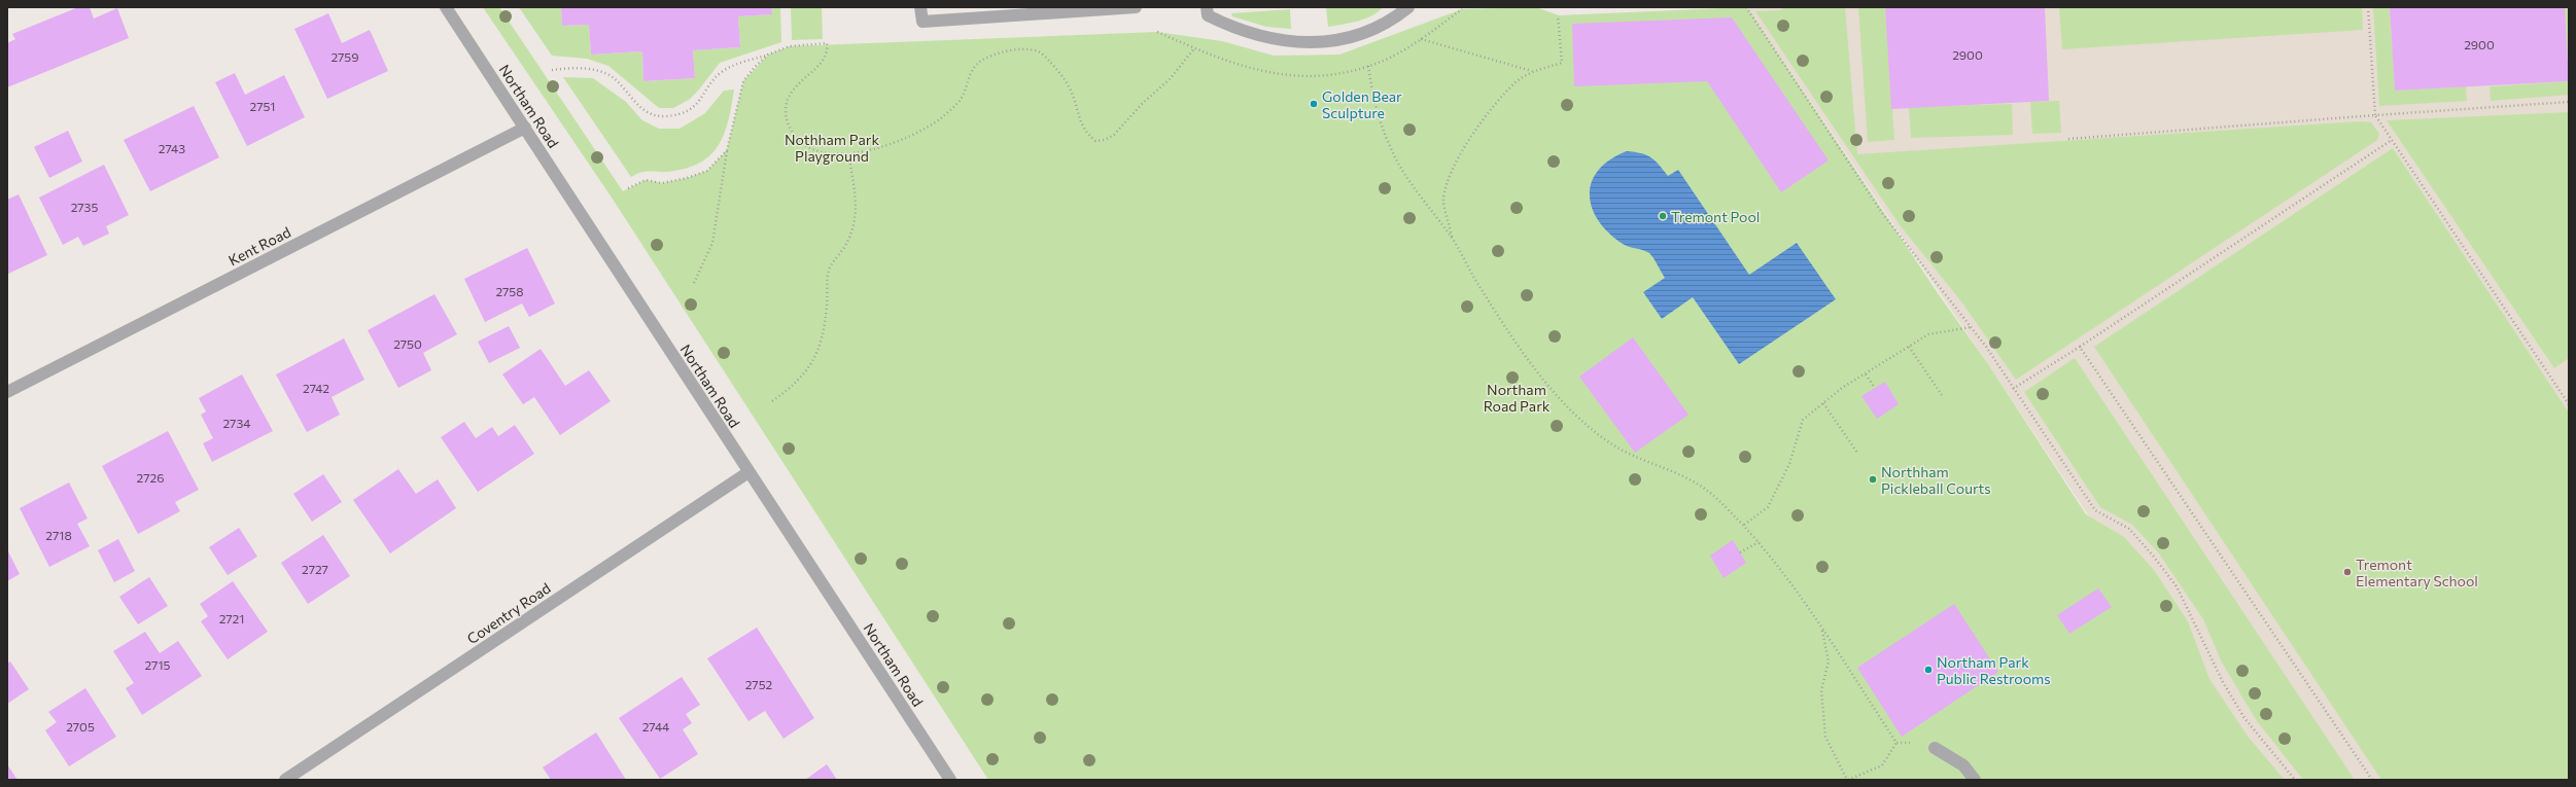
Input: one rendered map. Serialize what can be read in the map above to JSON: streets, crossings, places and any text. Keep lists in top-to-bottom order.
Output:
{
  "streets": {
    "street": ["Northam Road", "Kent Road", "Coventry Road"]
  },
  "crossings": [
    ["Northam Road", "Kent Road"],
    ["Northam Road", "Coventry Road"]
  ],
  "parks": ["Nothham Park Playground", "Northam Road Park"],
  "places": [
    "Golden Bear Sculpture",
    "Tremont Pool",
    "Northham Pickleball Courts",
    "Tremont Elementary School",
    "Northam Park Public Restrooms"
  ],
  "house_numbers": [
    "2900",
    "2900",
    "2759",
    "2751",
    "2743",
    "2735",
    "2758",
    "2750",
    "2742",
    "2734",
    "2726",
    "2718",
    "2727",
    "2721",
    "2715",
    "2752",
    "2705",
    "2744"
  ]
}
